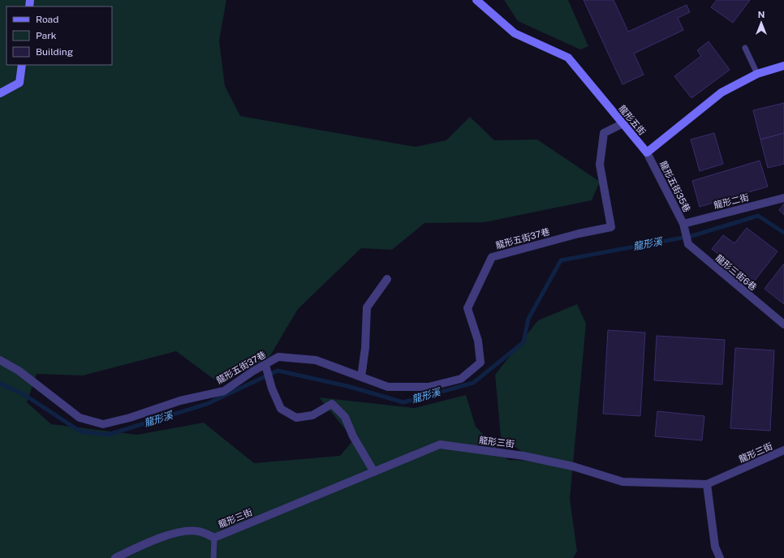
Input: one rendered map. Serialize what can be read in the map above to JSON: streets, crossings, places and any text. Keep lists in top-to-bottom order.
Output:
{
  "streets": {
    "street": [
      "龍形五街",
      "龍形五街35巷",
      "龍形二街",
      "龍形五街37巷",
      "龍形三街6巷",
      "龍形三街"
    ]
  },
  "crossings": [
    ["龍形五街", "龍形五街35巷"],
    ["龍形五街", "龍形五街37巷"],
    ["龍形五街35巷", "龍形二街"],
    ["龍形五街35巷", "龍形三街6巷"],
    ["龍形二街", "龍形三街6巷"]
  ],
  "water": ["龍形溪"],
  "legend": ["Road", "Park", "Building"],
  "north": "top"
}
